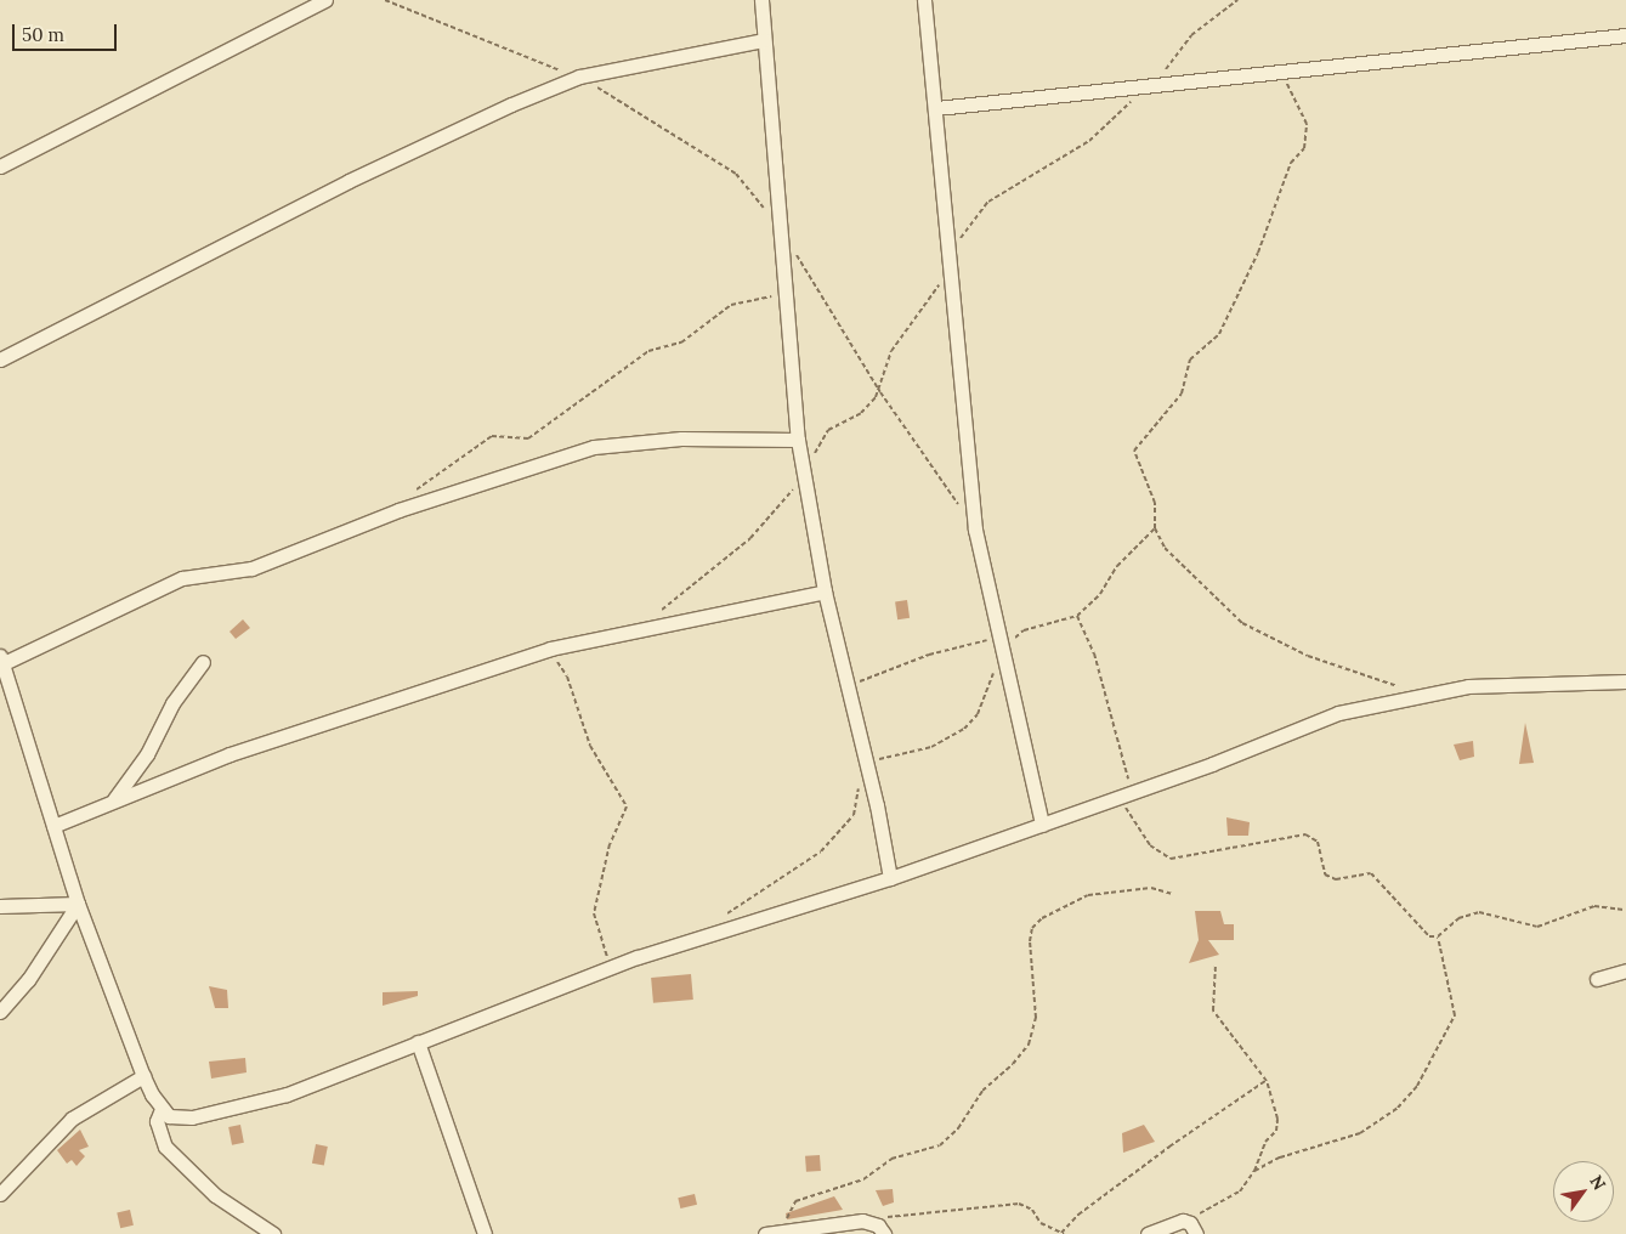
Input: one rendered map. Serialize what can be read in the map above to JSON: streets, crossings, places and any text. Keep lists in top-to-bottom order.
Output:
{
  "scale_bar": "50 m",
  "north": "top right"
}
